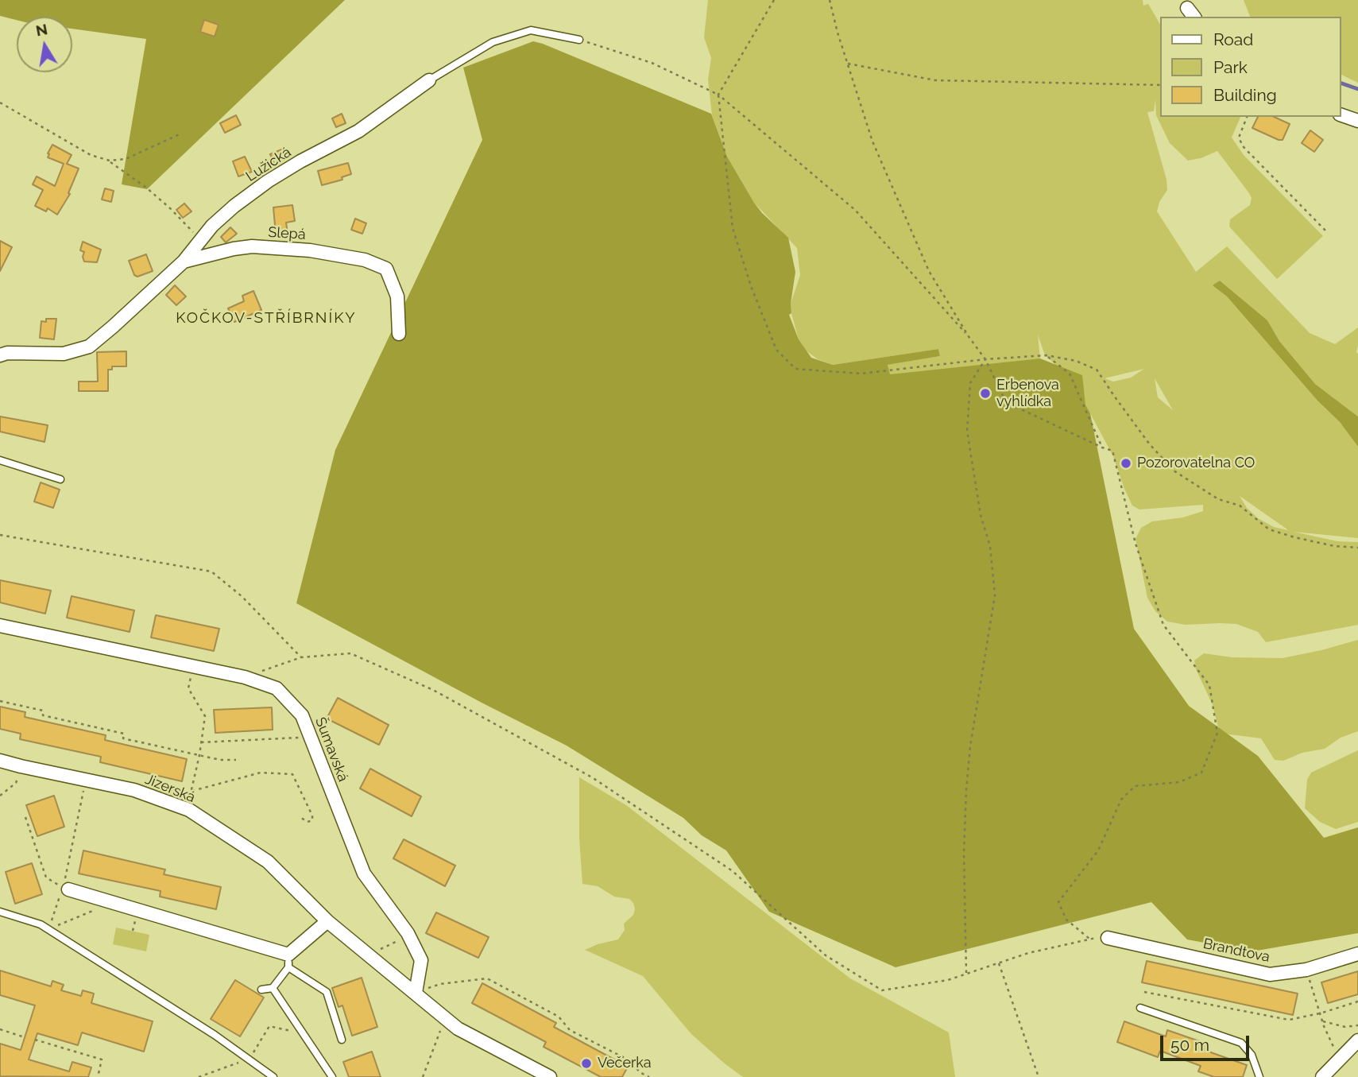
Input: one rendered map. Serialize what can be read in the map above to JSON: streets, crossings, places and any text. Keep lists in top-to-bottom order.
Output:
{
  "streets": {
    "street": [
      "Lužická",
      "Slepá",
      "Šumavská",
      "Jizerská",
      "Brandtova"
    ]
  },
  "crossings": [
    ["Lužická", "Slepá"],
    ["Šumavská", "Jizerská"]
  ],
  "districts": ["KOČKOV-STŘÍBRNÍKY"],
  "places": ["Erbenova vyhlídka", "Pozorovatelna CO", "Večerka"],
  "legend": ["Road", "Park", "Building"],
  "scale_bar": "50 m",
  "north": "top"
}
